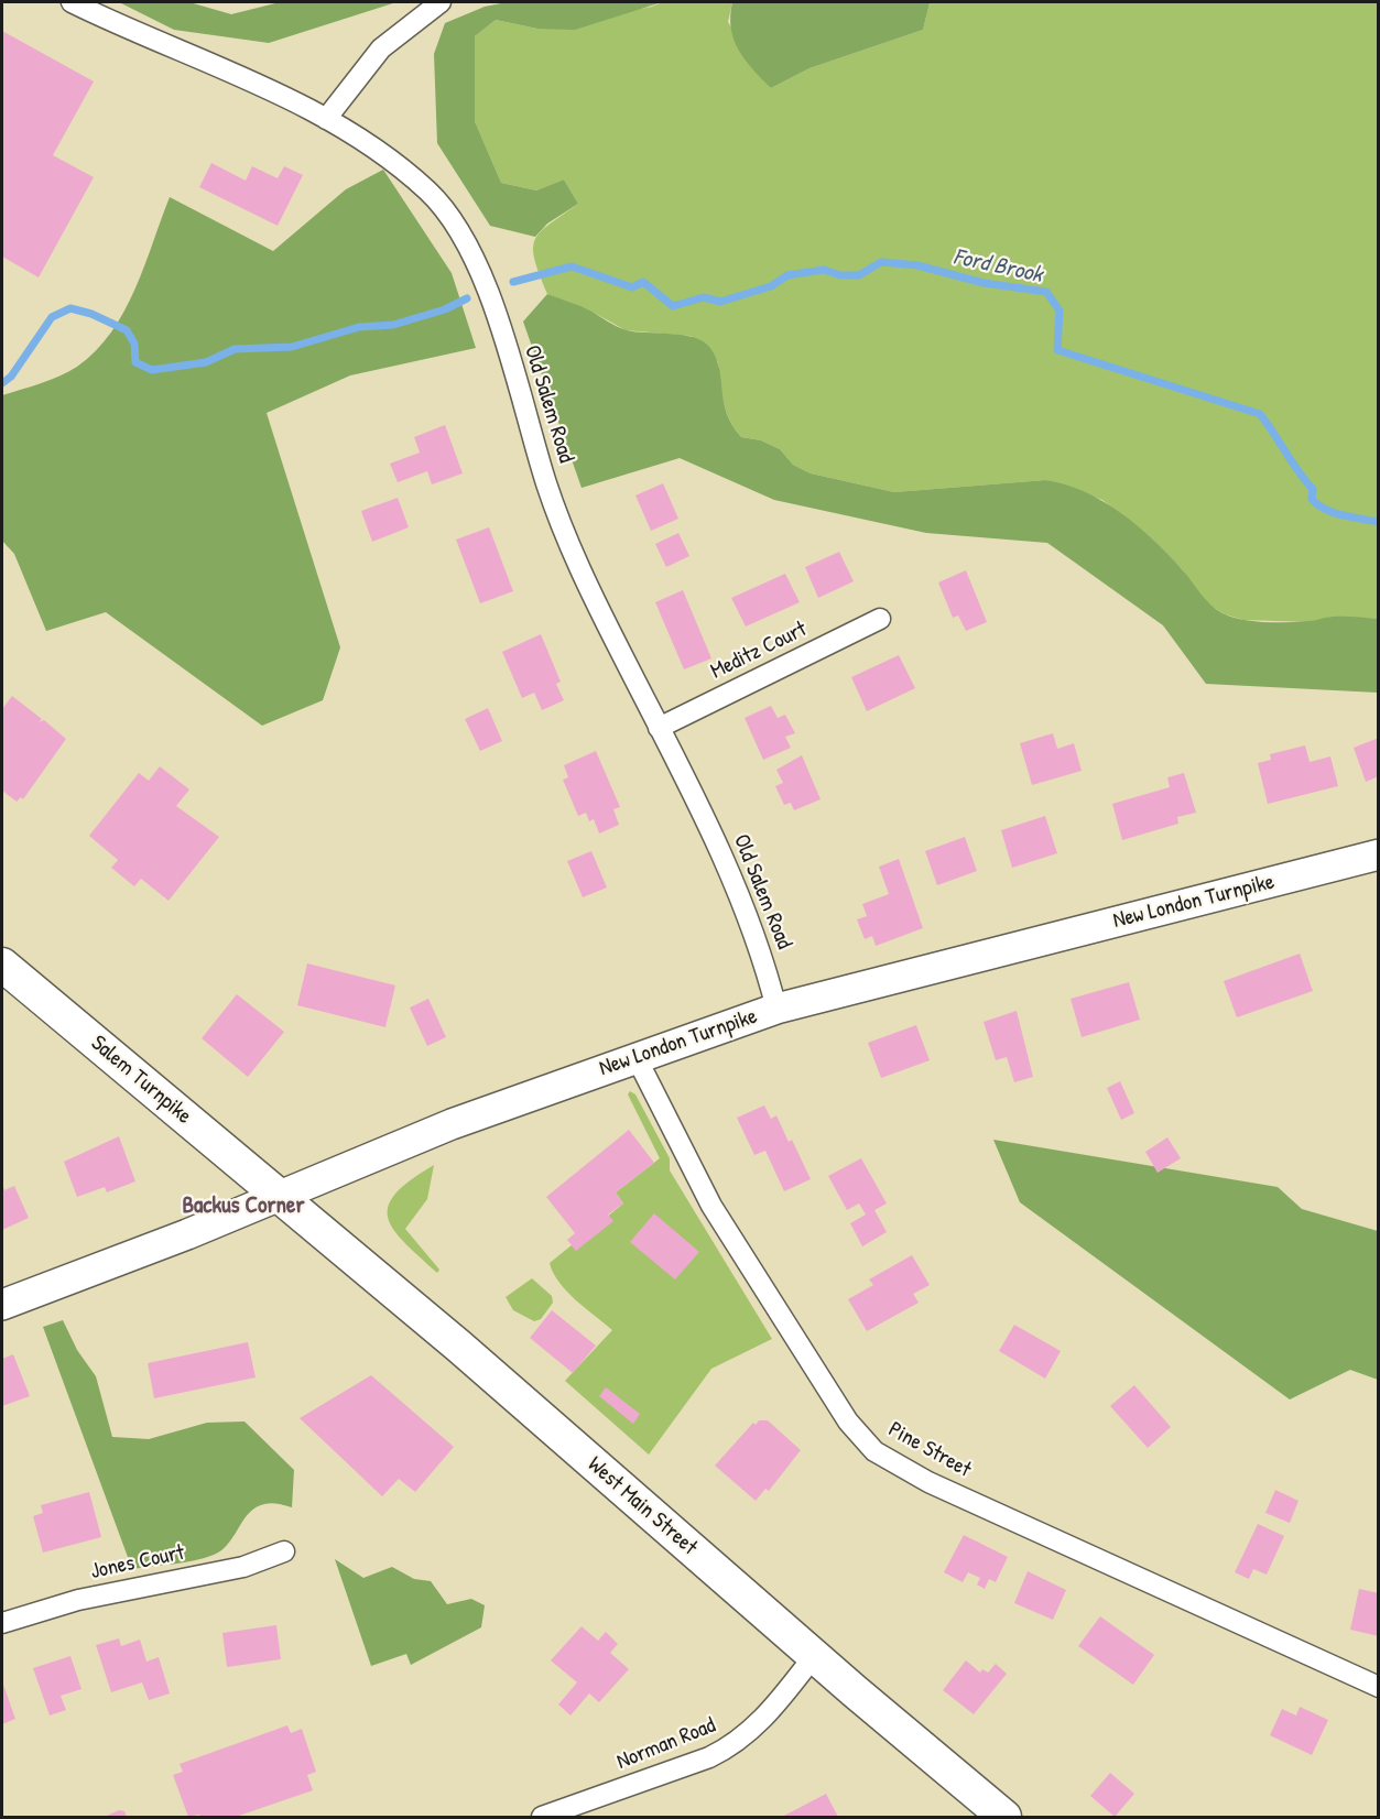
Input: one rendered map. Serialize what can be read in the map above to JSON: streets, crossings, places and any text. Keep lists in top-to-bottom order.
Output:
{
  "streets": {
    "main road": ["New London Turnpike", "Salem Turnpike", "West Main Street"],
    "street": [
      "Old Salem Road",
      "Meditz Court",
      "Pine Street",
      "Jones Court",
      "Norman Road"
    ]
  },
  "crossings": [
    ["Old Salem Road", "Meditz Court"],
    ["Old Salem Road", "New London Turnpike"],
    ["New London Turnpike", "Salem Turnpike"],
    ["New London Turnpike", "Pine Street"],
    ["New London Turnpike", "West Main Street"],
    ["Salem Turnpike", "West Main Street"],
    ["West Main Street", "Norman Road"]
  ],
  "districts": ["Backus Corner"],
  "water": ["Ford Brook"]
}
